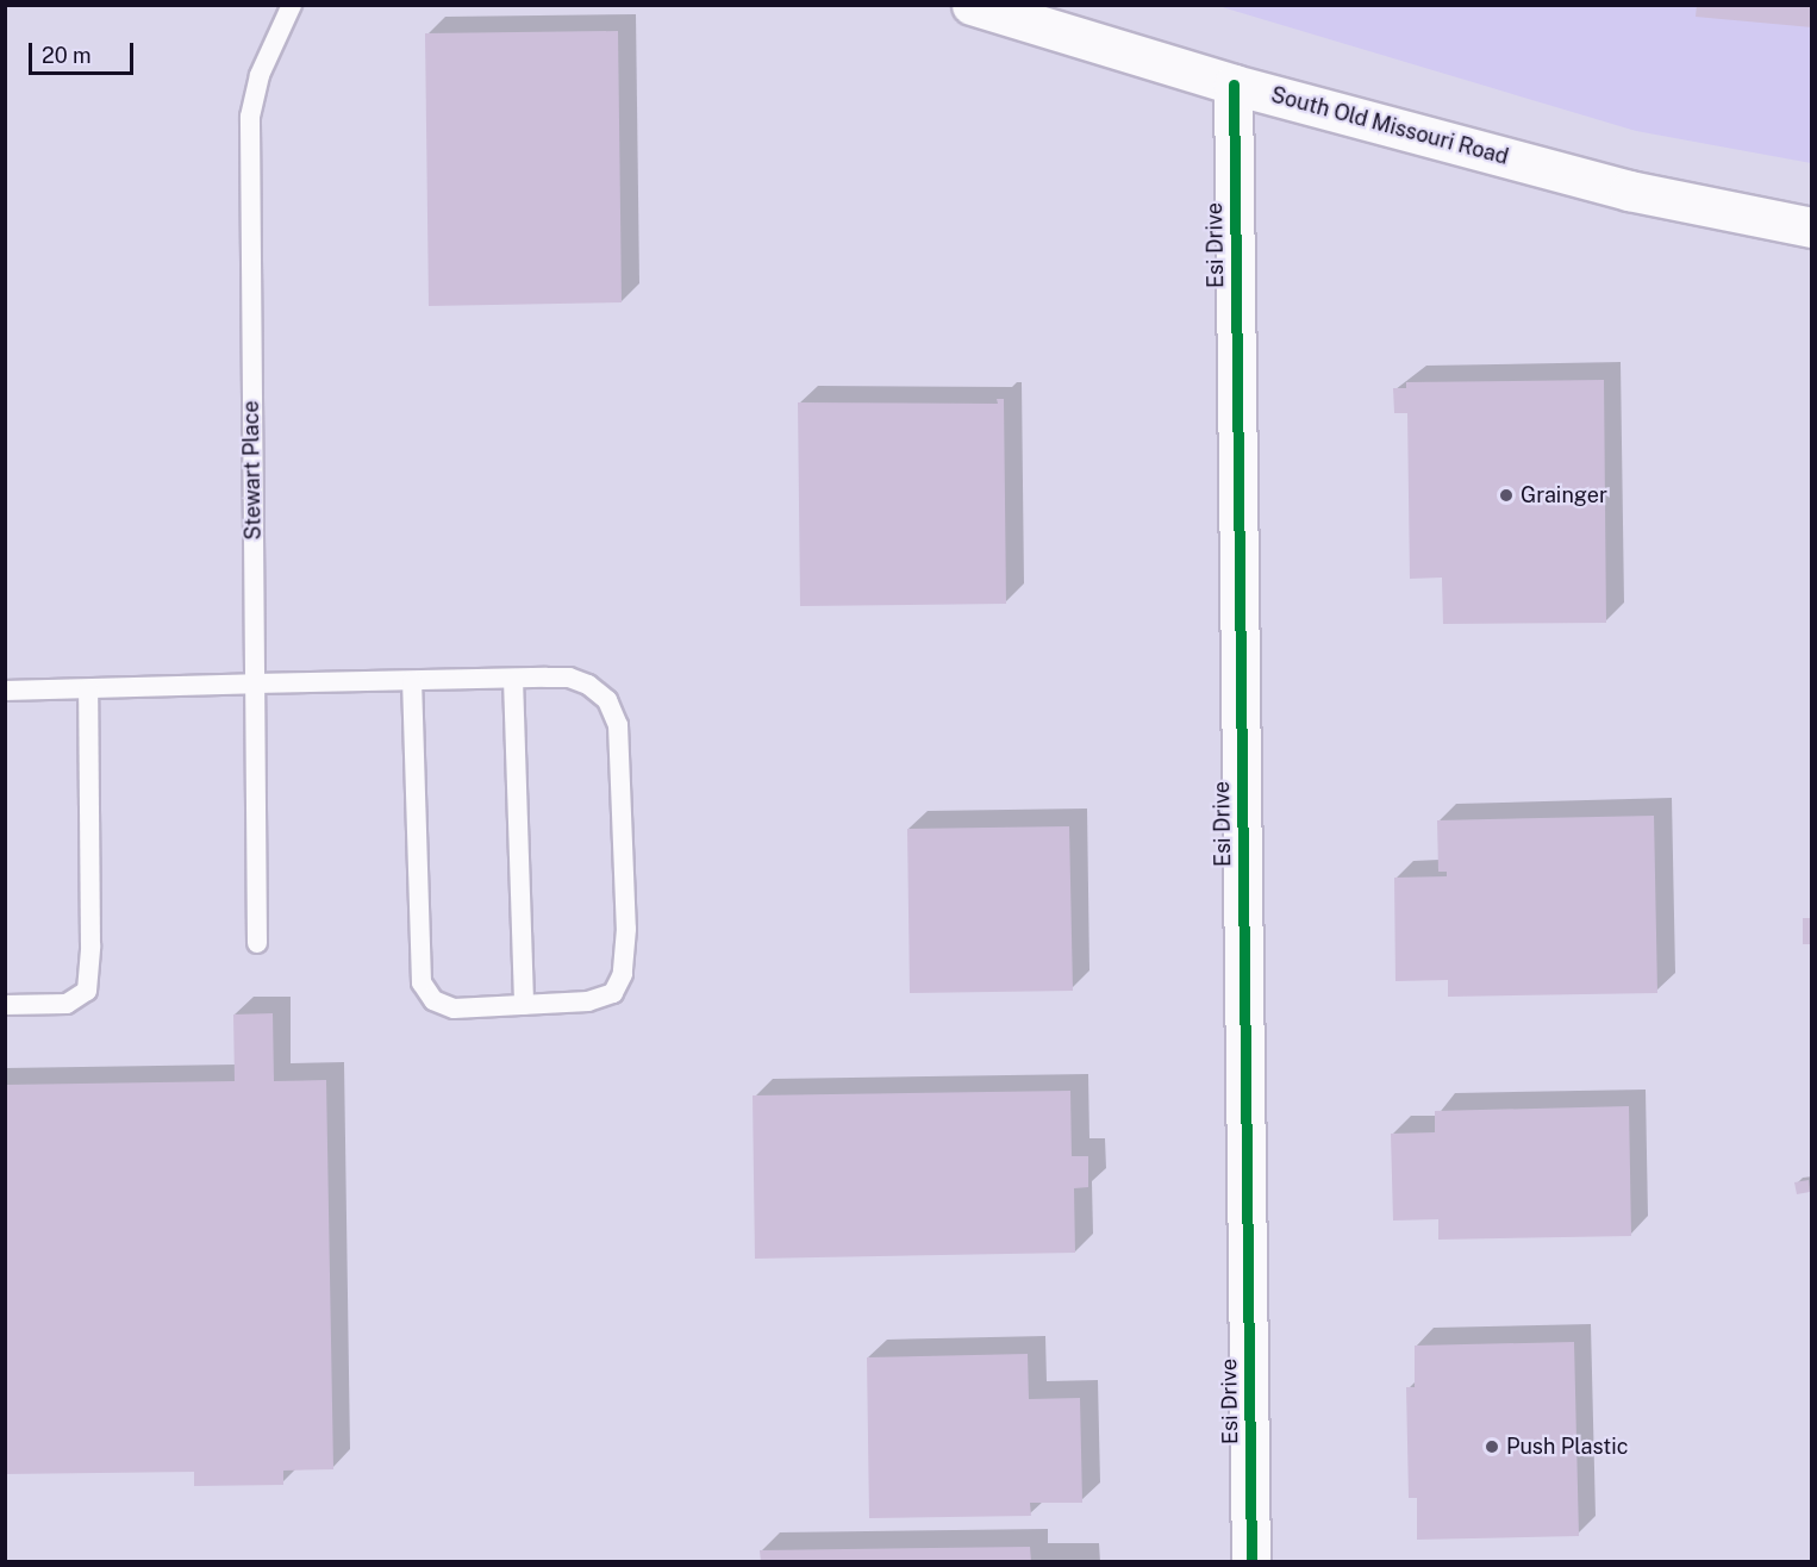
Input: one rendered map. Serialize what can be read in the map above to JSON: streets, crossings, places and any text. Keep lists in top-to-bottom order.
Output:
{
  "streets": {
    "main road": ["South Old Missouri Road"],
    "street": ["Esi Drive"],
    "lane": ["Stewart Place"]
  },
  "crossings": [
    ["South Old Missouri Road", "Esi Drive"]
  ],
  "places": ["Grainger", "Push Plastic"],
  "scale_bar": "20 m"
}
